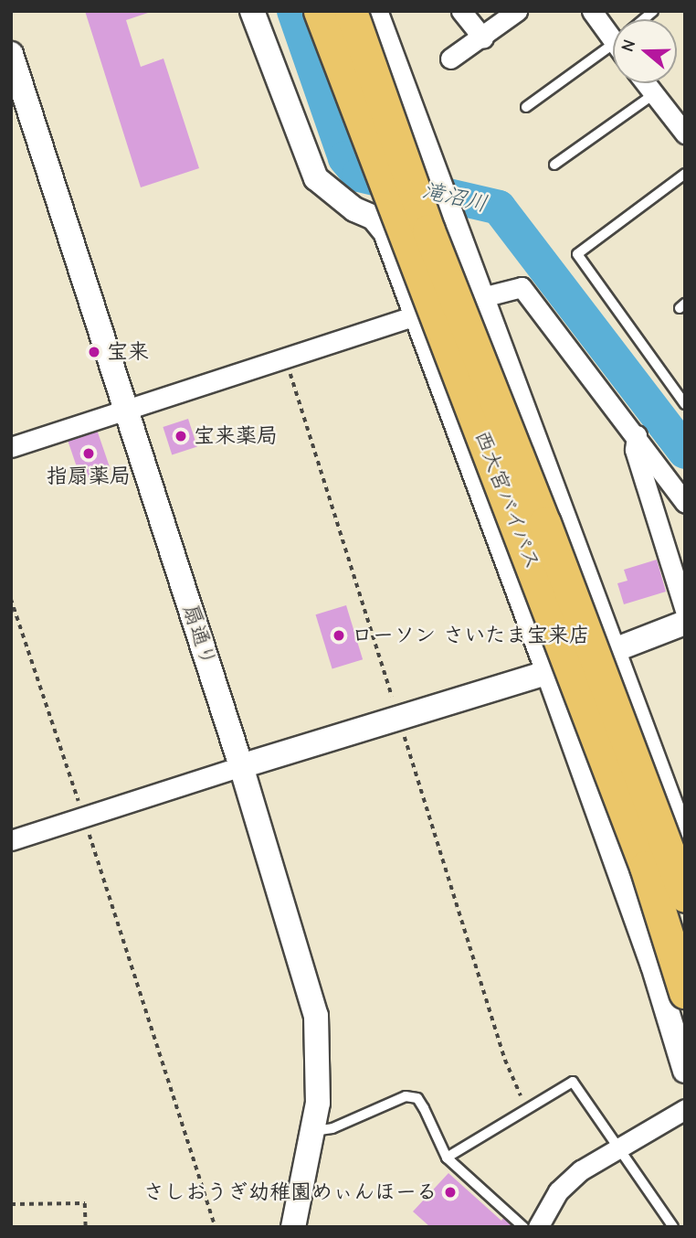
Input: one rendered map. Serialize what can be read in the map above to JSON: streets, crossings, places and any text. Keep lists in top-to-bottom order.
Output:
{
  "streets": {
    "highway": ["西大宮バイパス"],
    "street": ["扇通り"]
  },
  "water": ["滝沼川"],
  "places": [
    "宝来",
    "宝来薬局",
    "指扇薬局",
    "ローソン さいたま宝来店",
    "さしおうぎ幼稚園めぃんほーる"
  ],
  "north": "left"
}
